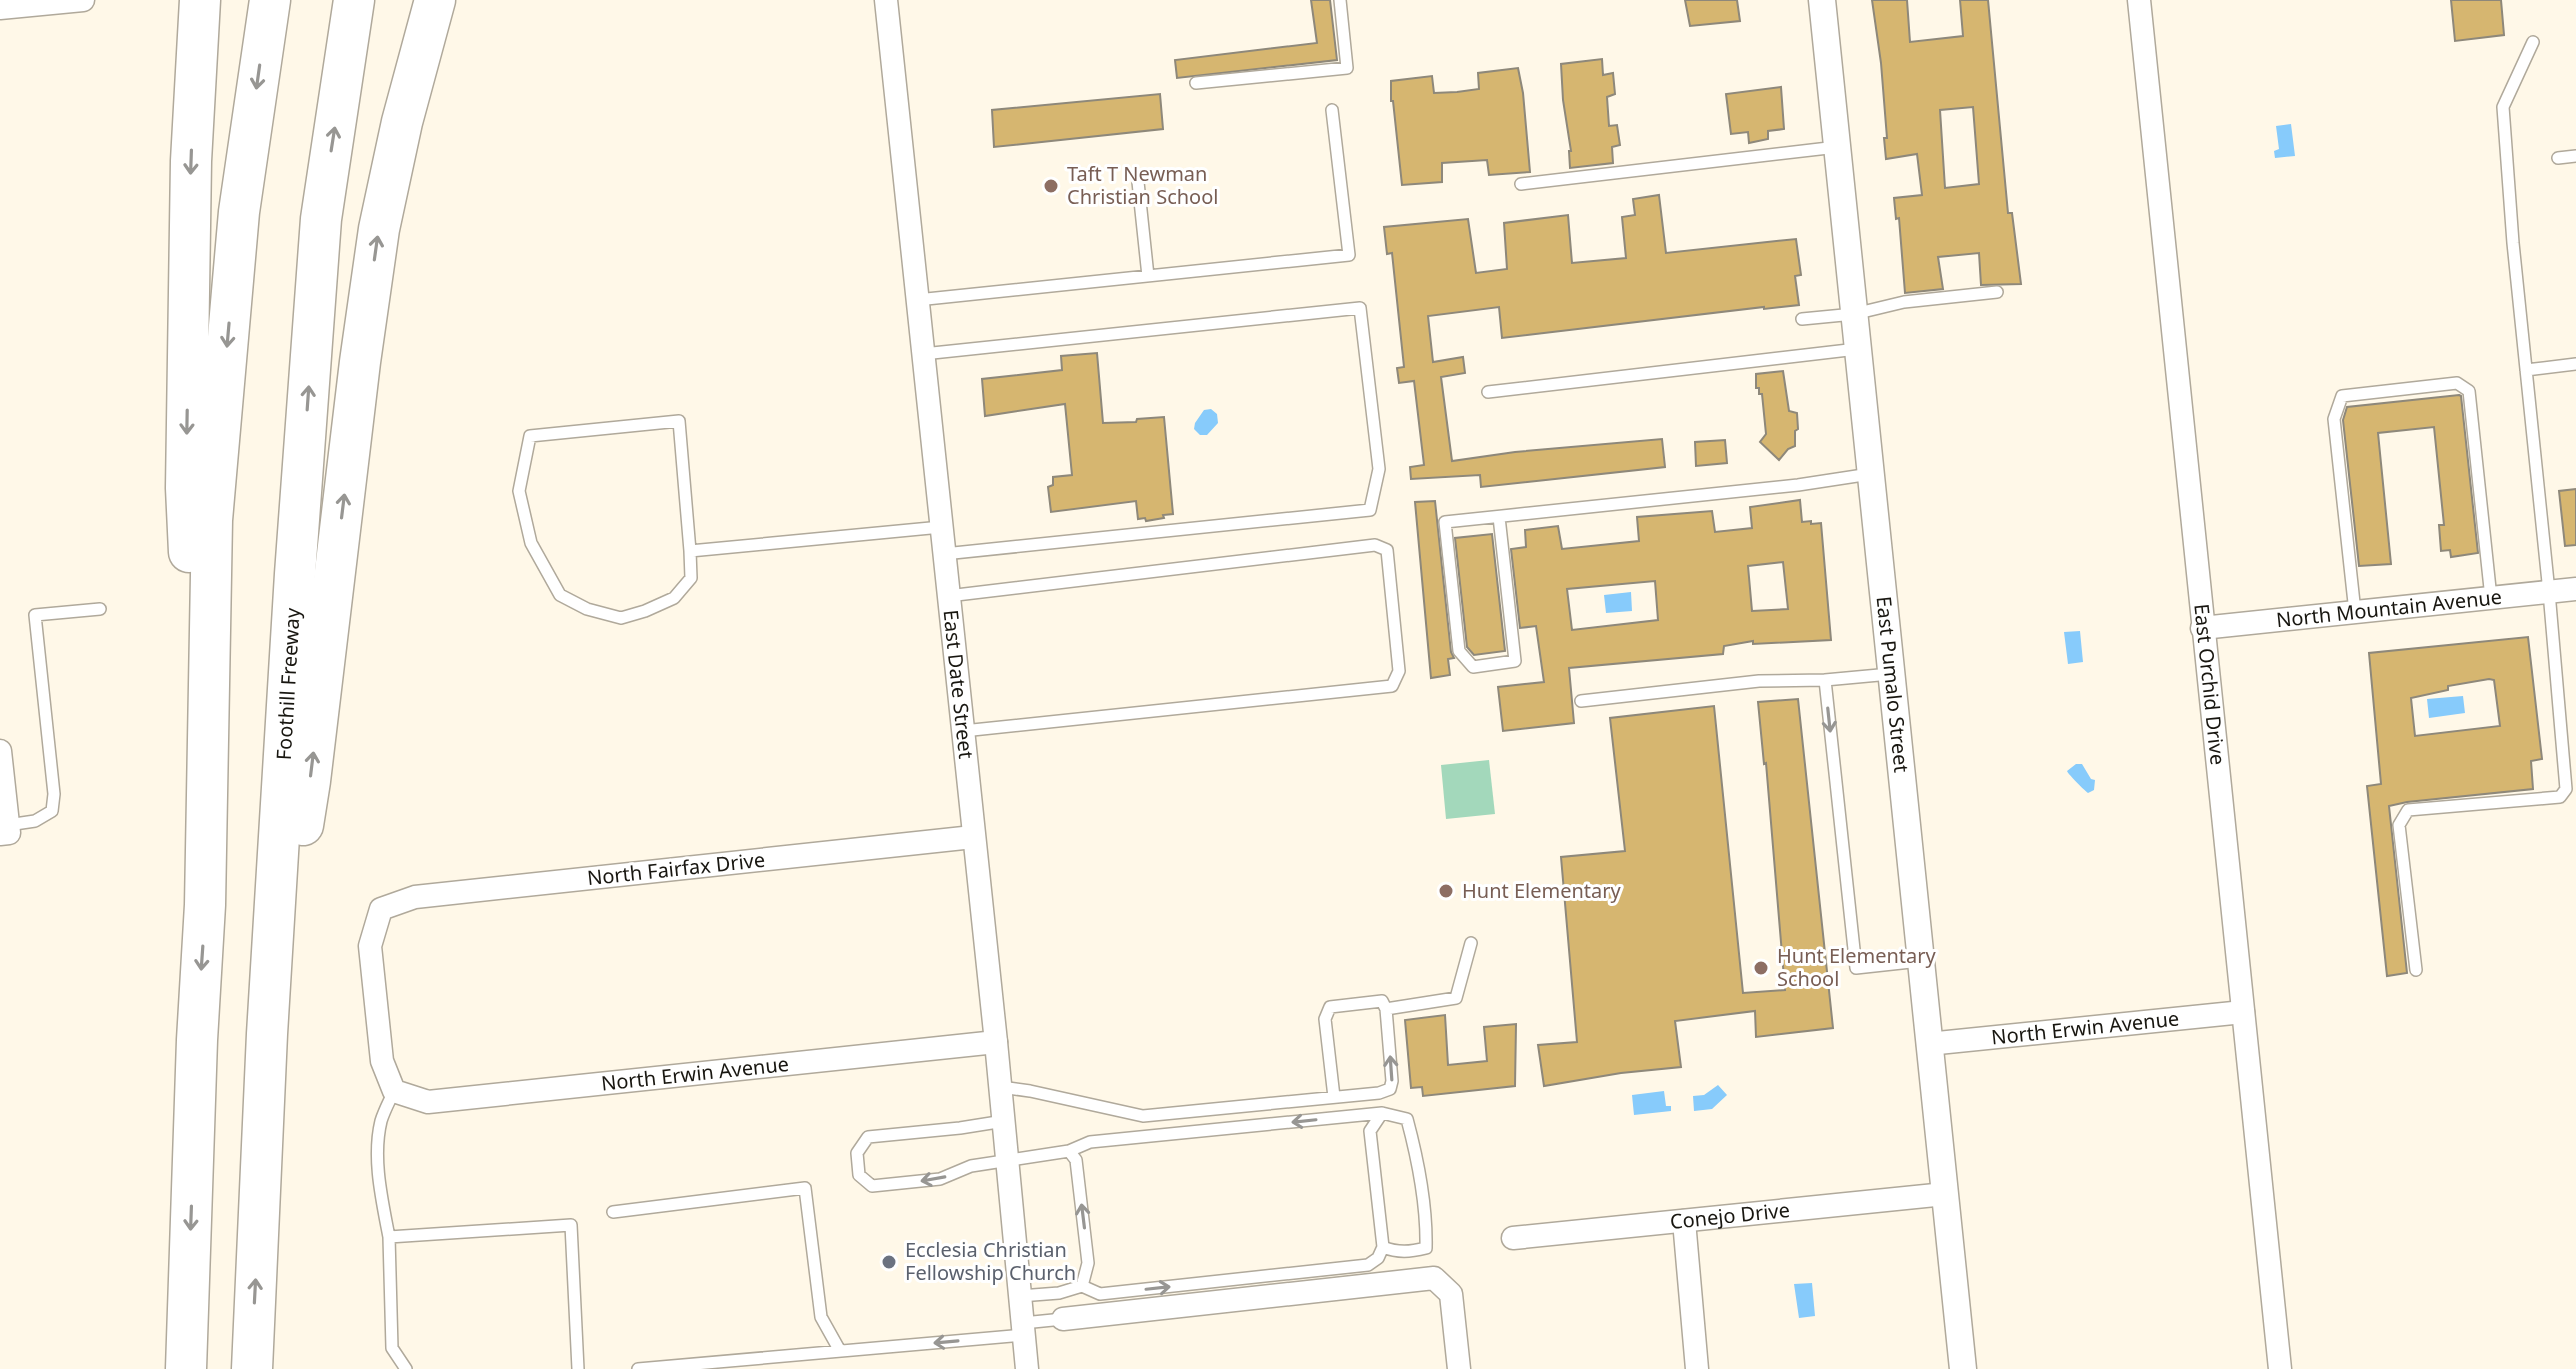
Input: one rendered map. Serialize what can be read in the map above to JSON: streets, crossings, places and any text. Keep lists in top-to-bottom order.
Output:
{
  "streets": {
    "highway": ["Foothill Freeway"],
    "street": [
      "North Mountain Avenue",
      "East Date Street",
      "East Pumalo Street",
      "East Orchid Drive",
      "North Fairfax Drive",
      "North Erwin Avenue",
      "Conejo Drive"
    ]
  },
  "crossings": [
    ["North Mountain Avenue", "East Orchid Drive"],
    ["East Date Street", "North Fairfax Drive"],
    ["East Date Street", "North Erwin Avenue"],
    ["East Pumalo Street", "North Erwin Avenue"],
    ["East Pumalo Street", "Conejo Drive"],
    ["East Orchid Drive", "North Erwin Avenue"],
    ["North Fairfax Drive", "North Erwin Avenue"]
  ],
  "places": [
    "Taft T Newman Christian School",
    "Hunt Elementary",
    "Hunt Elementary School",
    "Ecclesia Christian Fellowship Church"
  ]
}
